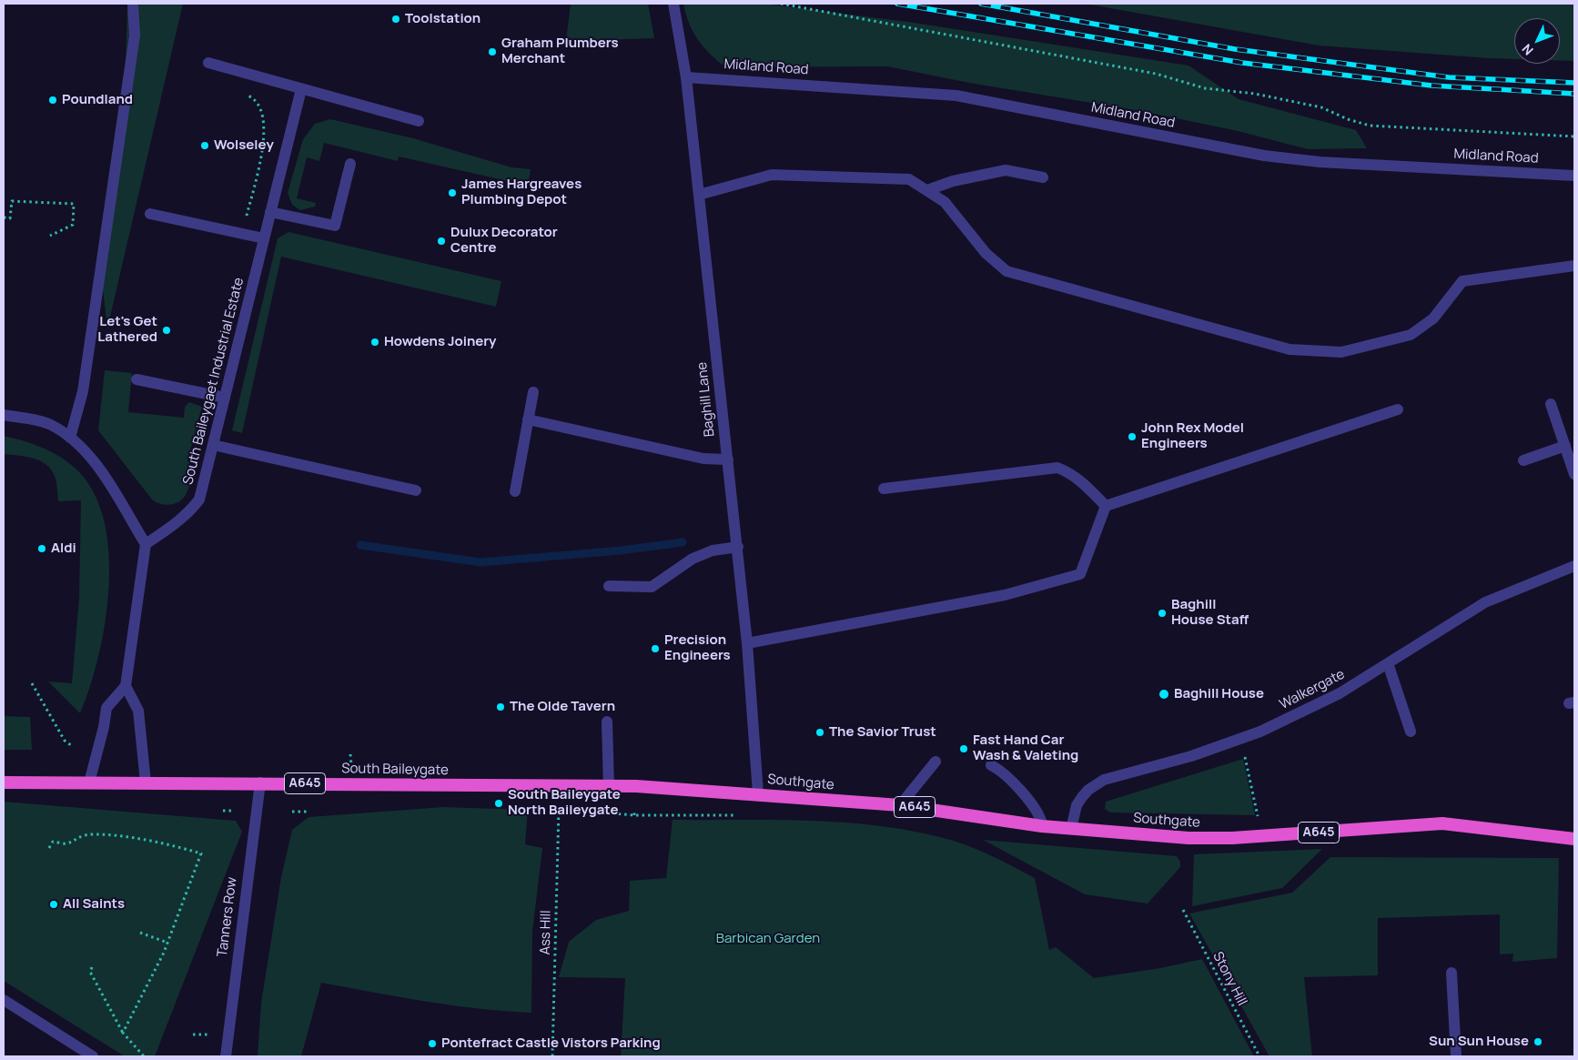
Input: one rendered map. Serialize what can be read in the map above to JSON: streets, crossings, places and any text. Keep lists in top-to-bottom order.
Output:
{
  "streets": {
    "highway": ["South Baileygate", "Southgate", "A645"],
    "street": [
      "Midland Road",
      "South Baileygaet Industrial Estate",
      "Baghill Lane",
      "Walkergate",
      "Tanners Row"
    ],
    "path": ["Ass Hill", "Stony Hill"]
  },
  "crossings": [
    ["Midland Road", "Baghill Lane"],
    ["Baghill Lane", "South Baileygate"],
    ["Baghill Lane", "Southgate"],
    ["Walkergate", "Southgate"],
    ["South Baileygate", "Southgate"],
    ["South Baileygate", "Tanners Row"]
  ],
  "parks": ["Barbican Garden"],
  "places": [
    "Toolstation",
    "Graham Plumbers Merchant",
    "Poundland",
    "Wolseley",
    "James Hargreaves Plumbing Depot",
    "Dulux Decorator Centre",
    "Let's Get Lathered",
    "Howdens Joinery",
    "John Rex Model Engineers",
    "Aldi",
    "Baghill House Staff",
    "Precision Engineers",
    "Baghill House",
    "The Olde Tavern",
    "The Savior Trust",
    "Fast Hand Car Wash & Valeting",
    "South Baileygate North Baileygate",
    "All Saints",
    "Sun Sun House",
    "Pontefract Castle Vistors Parking"
  ],
  "north": "bottom left"
}
